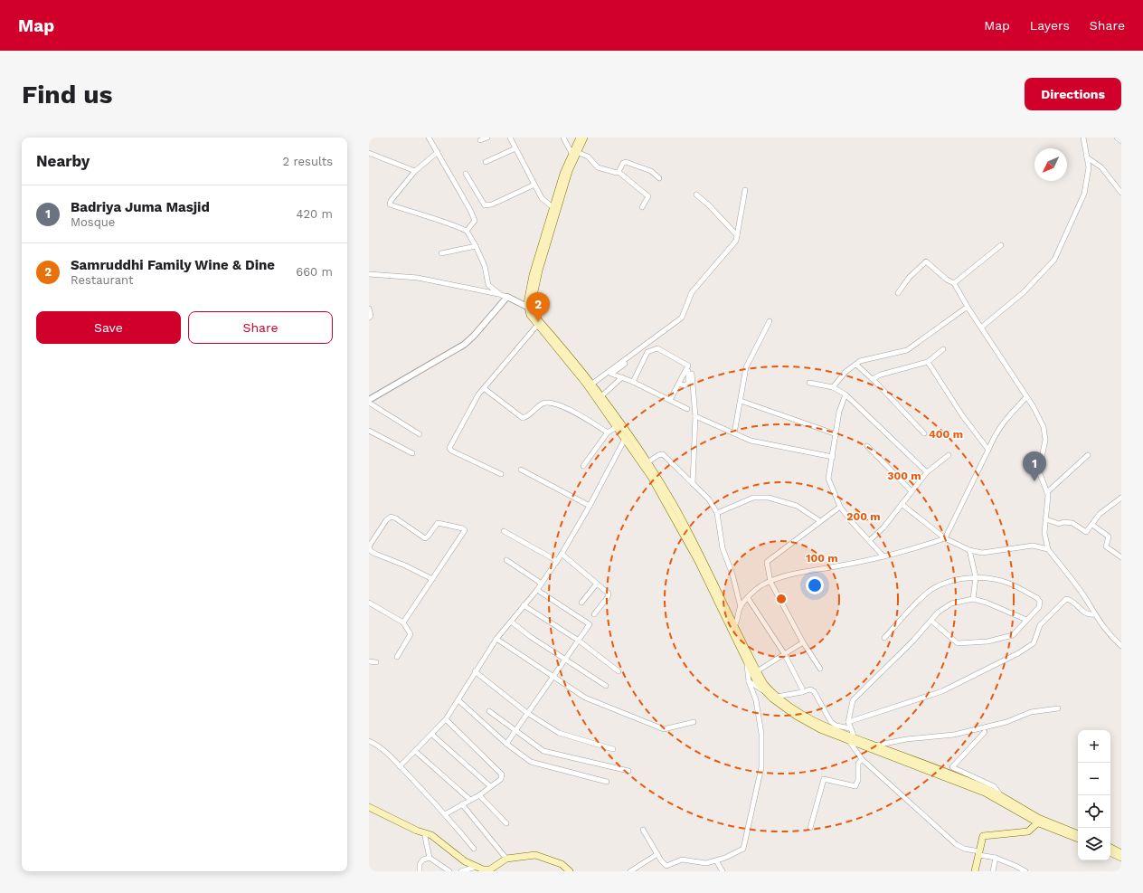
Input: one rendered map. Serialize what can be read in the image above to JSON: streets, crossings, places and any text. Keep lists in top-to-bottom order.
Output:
{
  "north": "bottom left",
  "page": {
    "header": "Map",
    "nav": ["Map", "Layers", "Share"],
    "buttons": [
      "Directions",
      ["Save", "Share"]
    ],
    "title": "Find us",
    "heading": ["Nearby", "2 results"],
    "list": [
      {
        "mark": "1",
        "name": "Badriya Juma Masjid",
        "note": "Mosque",
        "value": "420 m"
      },
      {
        "mark": "2",
        "name": "Samruddhi Family Wine & Dine",
        "note": "Restaurant",
        "value": "660 m"
      }
    ],
    "pins": ["2", "1"],
    "map_buttons": ["+", "−"]
  },
  "rings": [
    "400 m",
    "300 m",
    "200 m",
    "100 m"
  ]
}
